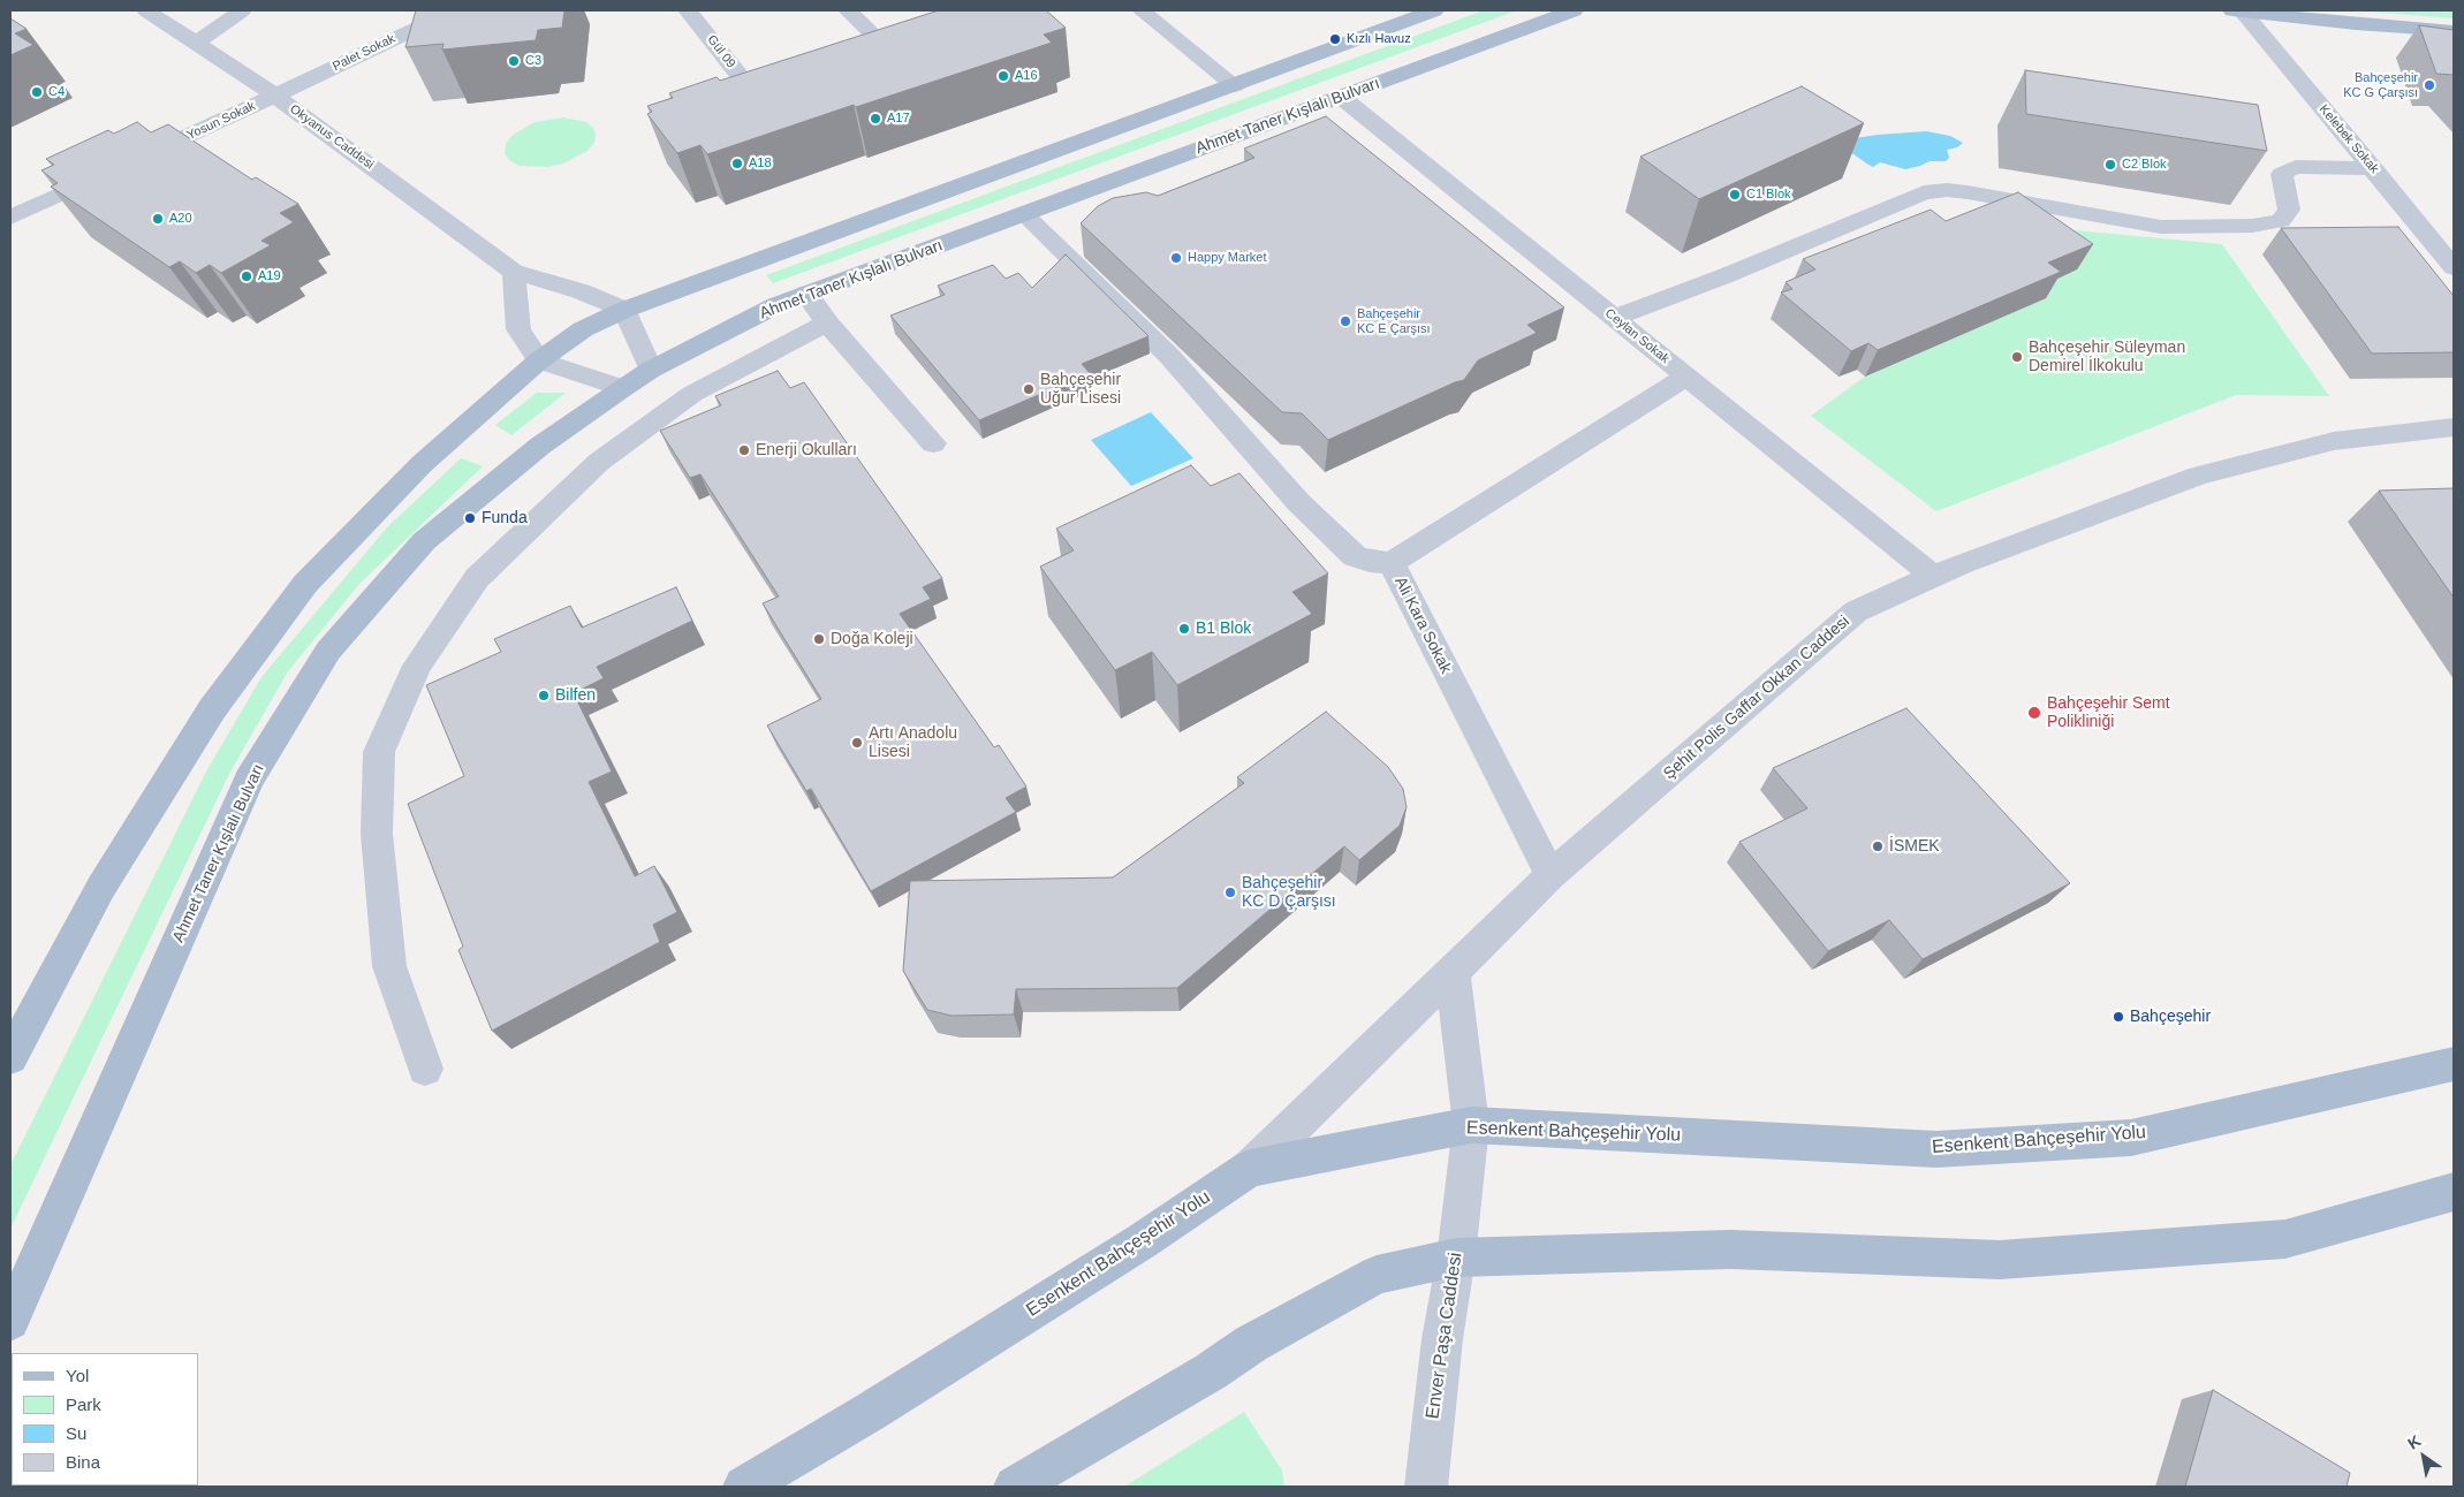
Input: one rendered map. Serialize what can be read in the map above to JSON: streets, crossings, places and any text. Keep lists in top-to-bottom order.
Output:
{
  "streets": {
    "main road": ["Ahmet Taner Kışlalı Bulvarı", "Esenkent Bahçeşehir Yolu"],
    "street": [
      "Gül 09",
      "Palet Sokak",
      "Yosun Sokak",
      "Okyanus Caddesi",
      "Kelebek Sokak",
      "Ceylan Sokak",
      "Ali Kara Sokak",
      "Şehit Polis Gaffar Okkan Caddesi",
      "Enver Paşa Caddesi"
    ]
  },
  "crossings": [
    ["Palet Sokak", "Yosun Sokak"],
    ["Palet Sokak", "Okyanus Caddesi"],
    ["Ahmet Taner Kışlalı Bulvarı", "Ceylan Sokak"],
    ["Yosun Sokak", "Okyanus Caddesi"],
    ["Ceylan Sokak", "Ali Kara Sokak"],
    ["Ceylan Sokak", "Şehit Polis Gaffar Okkan Caddesi"],
    ["Ali Kara Sokak", "Şehit Polis Gaffar Okkan Caddesi"],
    ["Şehit Polis Gaffar Okkan Caddesi", "Esenkent Bahçeşehir Yolu"],
    ["Esenkent Bahçeşehir Yolu", "Enver Paşa Caddesi"]
  ],
  "places": [
    "Kızlı Havuz",
    "C3",
    "A16",
    "Bahçeşehir KC G Çarşısı",
    "C4",
    "A17",
    "A18",
    "C2 Blok",
    "C1 Blok",
    "A20",
    "Happy Market",
    "A19",
    "Bahçeşehir KC E Çarşısı",
    "Bahçeşehir Süleyman Demirel İlkokulu",
    "Bahçeşehir Uğur Lisesi",
    "Enerji Okulları",
    "Funda",
    "B1 Blok",
    "Doğa Koleji",
    "Bilfen",
    "Bahçeşehir Semt Polikliniği",
    "Artı Anadolu Lisesi",
    "İSMEK",
    "Bahçeşehir KC D Çarşısı",
    "Bahçeşehir"
  ],
  "legend": [
    "Yol",
    "Park",
    "Su",
    "Bina"
  ],
  "north": "top left"
}
